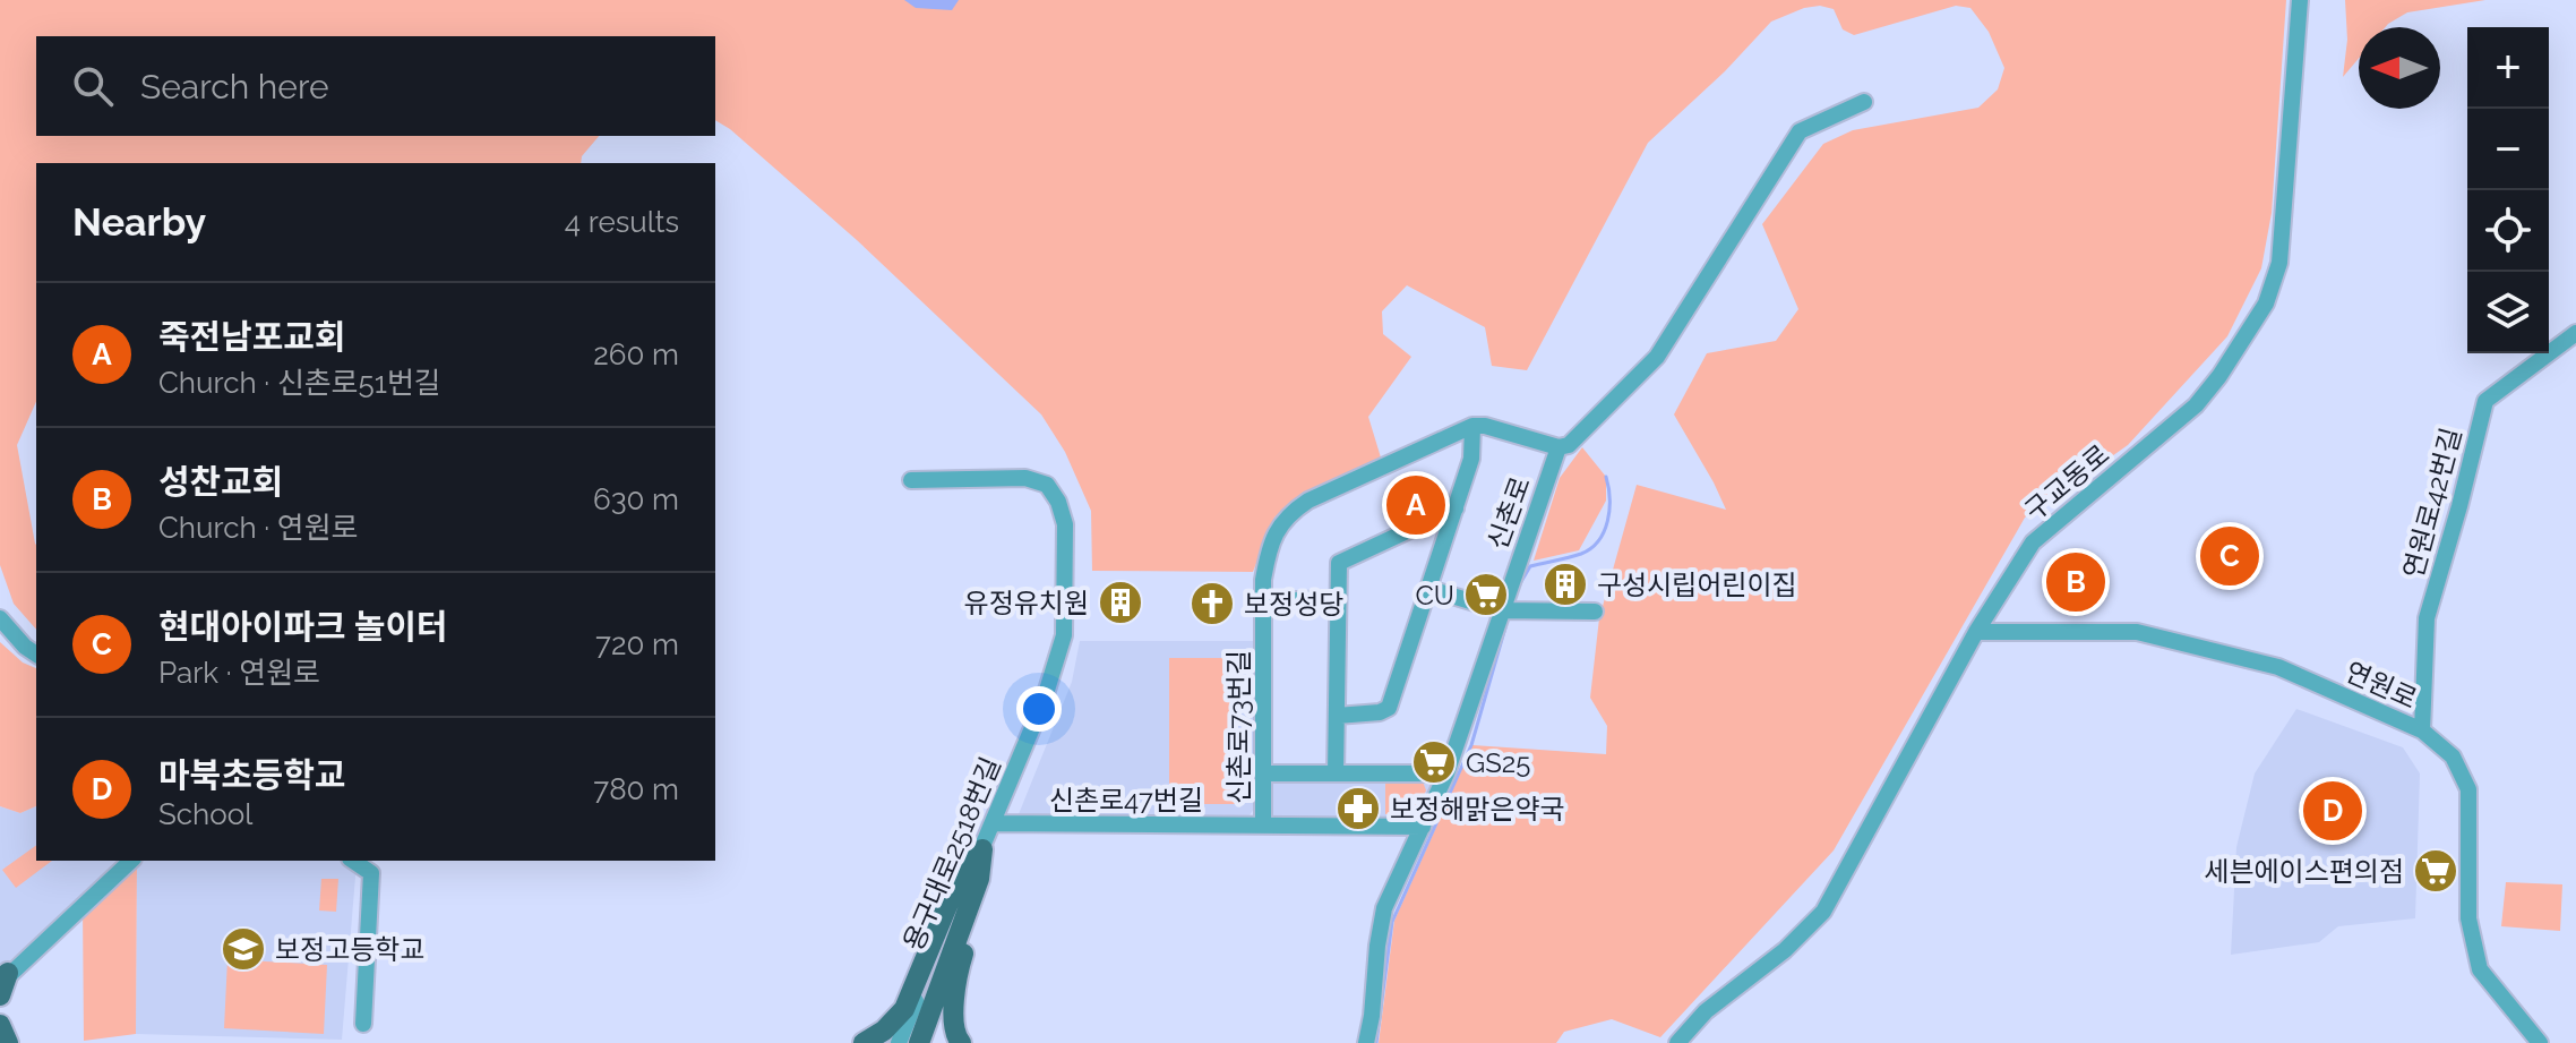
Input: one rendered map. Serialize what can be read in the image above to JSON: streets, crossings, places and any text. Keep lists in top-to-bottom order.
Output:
{
  "streets": {
    "street": [
      "구교동로",
      "연원로42번길",
      "신촌로",
      "연원로",
      "신촌로73번길",
      "신촌로47번길",
      "용구대로2518번길"
    ]
  },
  "crossings": [
    ["구교동로", "연원로"],
    ["연원로42번길", "연원로"],
    ["신촌로", "신촌로47번길"],
    ["신촌로73번길", "신촌로47번길"],
    ["신촌로47번길", "용구대로2518번길"]
  ],
  "places": {
    "building": ["구성시립어린이집", "유정유치원"],
    "supermarket": ["CU", "GS25", "세븐에이스편의점"],
    "church": ["보정성당"],
    "pharmacy": ["보정해맑은약국"],
    "school or university": ["보정고등학교"]
  },
  "north": "left",
  "page": {
    "map_buttons": ["+", "−"],
    "search": "Search here",
    "heading": ["Nearby", "4 results"],
    "list": [
      {
        "mark": "A",
        "name": "죽전남포교회",
        "note": "Church · 신촌로51번길",
        "value": "260 m"
      },
      {
        "mark": "B",
        "name": "성찬교회",
        "note": "Church · 연원로",
        "value": "630 m"
      },
      {
        "mark": "C",
        "name": "현대아이파크 놀이터",
        "note": "Park · 연원로",
        "value": "720 m"
      },
      {
        "mark": "D",
        "name": "마북초등학교",
        "note": "School",
        "value": "780 m"
      }
    ],
    "pins": [
      "A",
      "C",
      "B",
      "D"
    ]
  }
}
